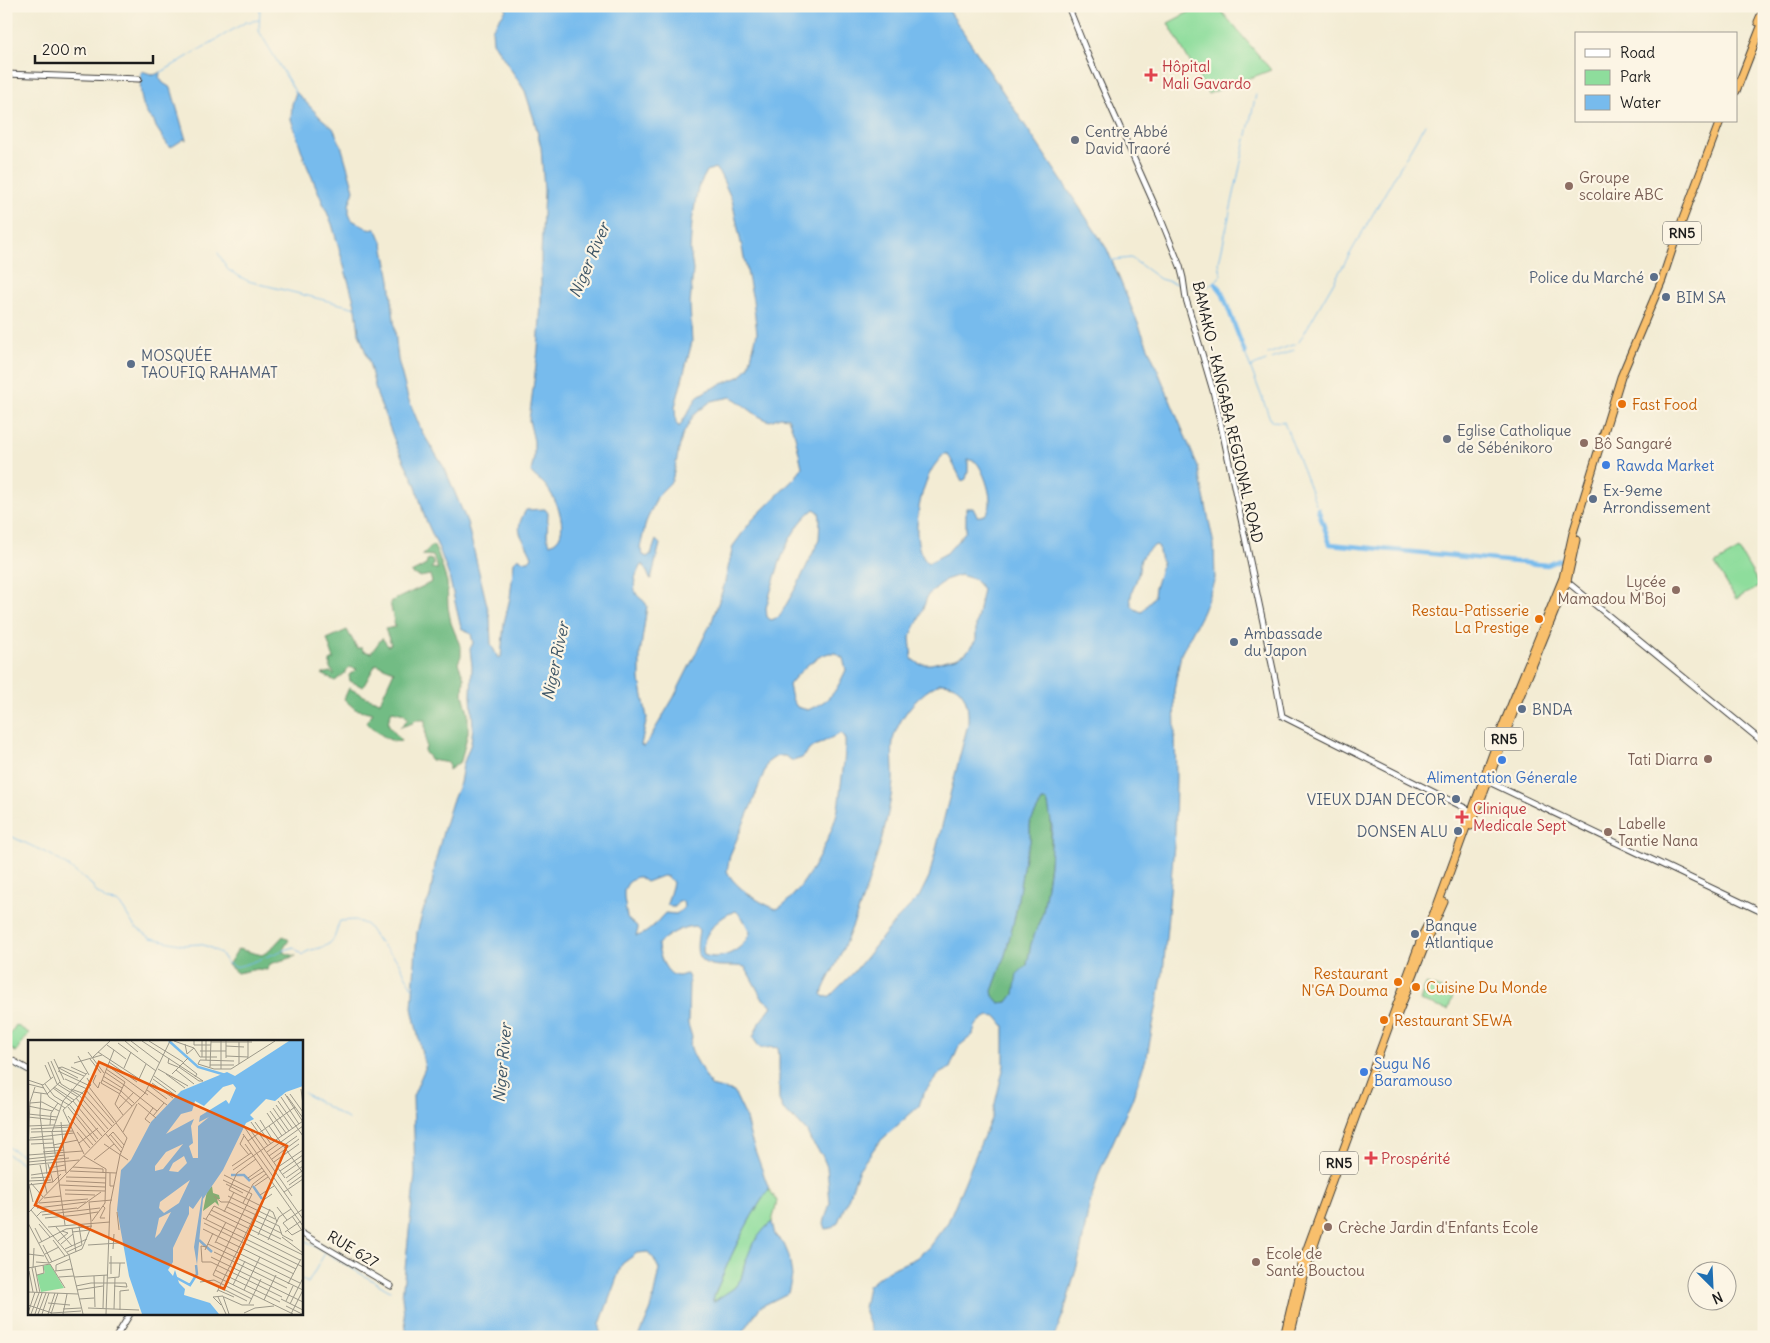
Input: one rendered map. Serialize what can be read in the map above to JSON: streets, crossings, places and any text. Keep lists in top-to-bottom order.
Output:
{
  "streets": {
    "highway": ["RN5"],
    "street": ["BAMAKO - KANGABA REGIONAL ROAD", "RUE 627"]
  },
  "crossings": [
    ["RN5", "BAMAKO - KANGABA REGIONAL ROAD"]
  ],
  "water": ["Niger River"],
  "places": {
    "health": ["Hôpital Mali Gavardo", "Clinique Medicale Sept", "Prospérité"],
    "other": [
      "Centre Abbé David Traoré",
      "Groupe scolaire ABC",
      "Police du Marché",
      "BIM SA",
      "MOSQUÉE TAOUFIQ RAHAMAT",
      "Fast Food",
      "Eglise Catholique de Sébénikoro",
      "Bô Sangaré",
      "Rawda Market",
      "Ex-9eme Arrondissement",
      "Lycée Mamadou M'Boj",
      "Restau-Patisserie La Prestige",
      "Ambassade du Japon",
      "BNDA",
      "Tati Diarra",
      "Alimentation Génerale",
      "VIEUX DJAN DECOR",
      "DONSEN ALU",
      "Labelle Tantie Nana",
      "Banque Atlantique",
      "Restaurant N'GA Douma",
      "Cuisine Du Monde",
      "Restaurant SEWA",
      "Sugu N6 Baramouso",
      "Crèche Jardin d'Enfants Ecole",
      "Ecole de Santé Bouctou"
    ]
  },
  "legend": ["Road", "Park", "Water"],
  "scale_bar": "200 m",
  "north": "bottom right"
}
